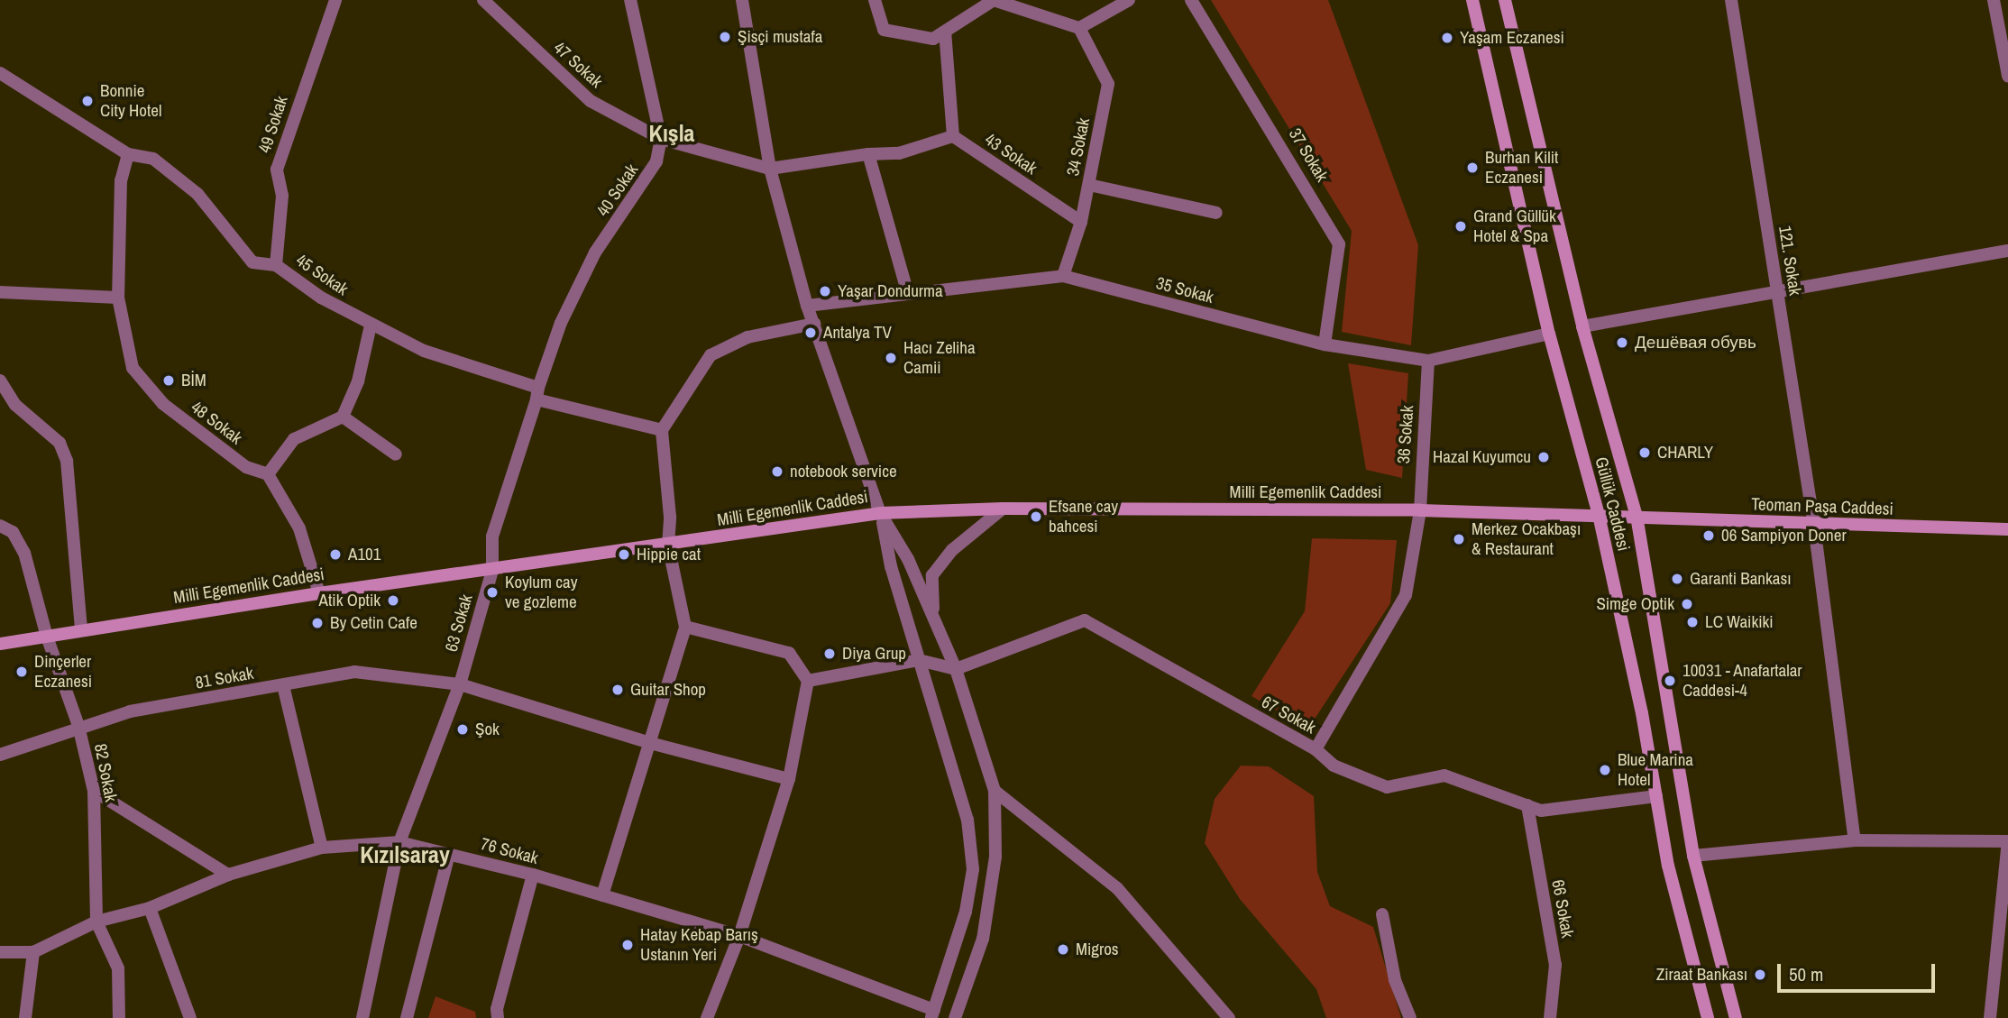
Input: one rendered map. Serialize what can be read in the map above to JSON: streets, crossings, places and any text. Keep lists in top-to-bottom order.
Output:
{
  "streets": {
    "main road": ["Milli Egemenlik Caddesi", "Güllük Caddesi", "Teoman Paşa Caddesi"],
    "street": [
      "47 Sokak",
      "49 Sokak",
      "34 Sokak",
      "43 Sokak",
      "37 Sokak",
      "40 Sokak",
      "121. Sokak",
      "45 Sokak",
      "35 Sokak",
      "48 Sokak",
      "36 Sokak",
      "63 Sokak",
      "81 Sokak",
      "67 Sokak",
      "82 Sokak",
      "76 Sokak",
      "66 Sokak"
    ]
  },
  "crossings": [
    ["47 Sokak", "40 Sokak"],
    ["49 Sokak", "45 Sokak"],
    ["34 Sokak", "43 Sokak"],
    ["34 Sokak", "35 Sokak"],
    ["37 Sokak", "35 Sokak"],
    ["40 Sokak", "45 Sokak"],
    ["40 Sokak", "63 Sokak"],
    ["121. Sokak", "Teoman Paşa Caddesi"],
    ["45 Sokak", "48 Sokak"],
    ["35 Sokak", "36 Sokak"],
    ["35 Sokak", "Güllük Caddesi"],
    ["36 Sokak", "Milli Egemenlik Caddesi"],
    ["36 Sokak", "67 Sokak"],
    ["Milli Egemenlik Caddesi", "Güllük Caddesi"],
    ["Milli Egemenlik Caddesi", "Teoman Paşa Caddesi"],
    ["Milli Egemenlik Caddesi", "63 Sokak"],
    ["Milli Egemenlik Caddesi", "82 Sokak"],
    ["Güllük Caddesi", "Teoman Paşa Caddesi"],
    ["Güllük Caddesi", "67 Sokak"],
    ["63 Sokak", "81 Sokak"],
    ["63 Sokak", "76 Sokak"],
    ["81 Sokak", "82 Sokak"],
    ["67 Sokak", "66 Sokak"],
    ["82 Sokak", "76 Sokak"]
  ],
  "districts": ["Kışla", "Kızılsaray"],
  "places": [
    "Şisçi mustafa",
    "Yaşam Eczanesi",
    "Bonnie City Hotel",
    "Burhan Kilit Eczanesi",
    "Grand Güllük Hotel & Spa",
    "Yaşar Dondurma",
    "Antalya TV",
    "Дешёвая обувь",
    "Hacı Zeliha Camii",
    "BİM",
    "CHARLY",
    "Hazal Kuyumcu",
    "notebook service",
    "Efsane cay bahcesi",
    "06 Sampiyon Doner",
    "Merkez Ocakbaşı & Restaurant",
    "A101",
    "Hippie cat",
    "Garanti Bankası",
    "Koylum cay ve gozleme",
    "Atik Optik",
    "Simge Optik",
    "LC Waikiki",
    "By Cetin Cafe",
    "Diya Grup",
    "Dinçerler Eczanesi",
    "10031 - Anafartalar Caddesi-4",
    "Guitar Shop",
    "Şok",
    "Blue Marina Hotel",
    "Hatay Kebap Barış Ustanın Yeri",
    "Migros",
    "Ziraat Bankası"
  ],
  "scale_bar": "50 m"
}
